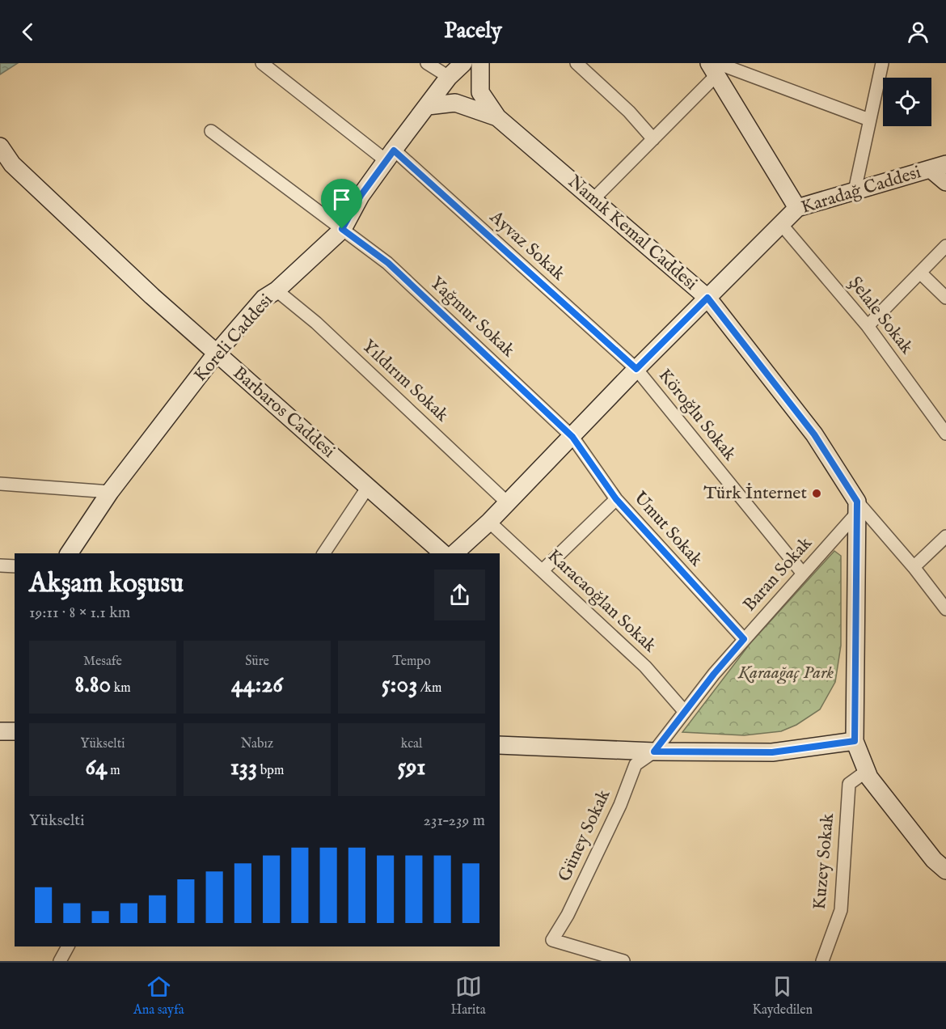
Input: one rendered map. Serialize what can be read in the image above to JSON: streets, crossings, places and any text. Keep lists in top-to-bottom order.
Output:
{
  "streets": {
    "street": [
      "Karadağ Caddesi",
      "Namık Kemal Caddesi",
      "Ayvaz Sokak",
      "Şelale Sokak",
      "Yağmur Sokak",
      "Koreli Caddesi",
      "Yıldırım Sokak",
      "Barbaros Caddesi",
      "Köroğlu Sokak",
      "Umut Sokak",
      "Baran Sokak",
      "Karacaoğlan Sokak",
      "Güney Sokak",
      "Kuzey Sokak"
    ]
  },
  "crossings": [
    ["Karadağ Caddesi", "Namık Kemal Caddesi"],
    ["Karadağ Caddesi", "Ayvaz Sokak"],
    ["Karadağ Caddesi", "Şelale Sokak"],
    ["Karadağ Caddesi", "Yağmur Sokak"],
    ["Karadağ Caddesi", "Yıldırım Sokak"],
    ["Karadağ Caddesi", "Köroğlu Sokak"],
    ["Karadağ Caddesi", "Umut Sokak"],
    ["Karadağ Caddesi", "Karacaoğlan Sokak"],
    ["Namık Kemal Caddesi", "Baran Sokak"],
    ["Ayvaz Sokak", "Koreli Caddesi"],
    ["Ayvaz Sokak", "Köroğlu Sokak"],
    ["Yağmur Sokak", "Koreli Caddesi"],
    ["Yağmur Sokak", "Umut Sokak"],
    ["Koreli Caddesi", "Yıldırım Sokak"],
    ["Koreli Caddesi", "Barbaros Caddesi"],
    ["Köroğlu Sokak", "Baran Sokak"],
    ["Umut Sokak", "Baran Sokak"],
    ["Baran Sokak", "Karacaoğlan Sokak"],
    ["Baran Sokak", "Güney Sokak"]
  ],
  "parks": ["Karaağaç Park"],
  "places": ["Türk İnternet"],
  "page": {
    "header": "Pacely",
    "heading": ["Akşam koşusu", "19:11 · 8 × 1.1 km"],
    "stats": [
      ["Mesafe", "8.80 km"],
      ["Süre", "44:26"],
      ["Tempo", "5:03 /km"],
      ["Yükselti", "64 m"],
      ["Nabız", "133 bpm"],
      ["kcal", "591"]
    ],
    "chart": ["Yükselti", "231–239 m"],
    "tabs": ["Ana sayfa", "Harita", "Kaydedilen"]
  }
}
